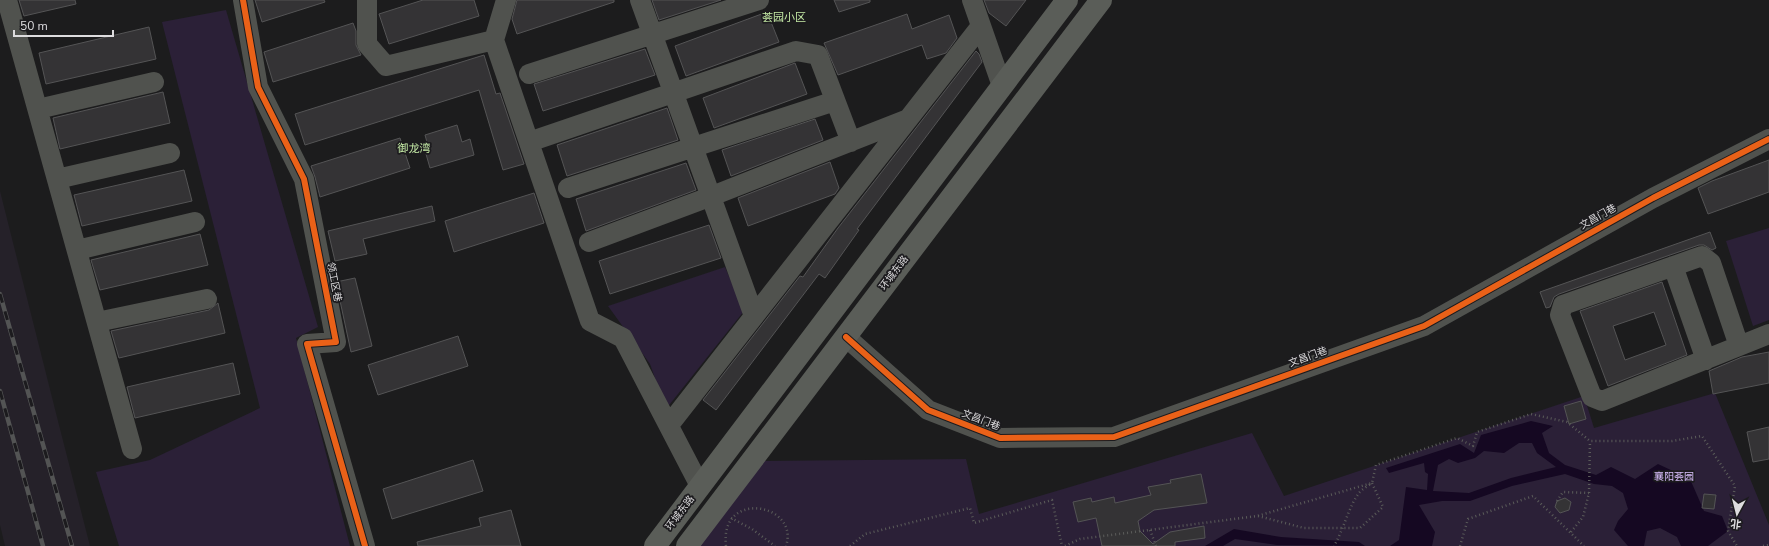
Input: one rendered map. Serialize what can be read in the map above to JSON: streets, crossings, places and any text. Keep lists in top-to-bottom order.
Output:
{
  "streets": {
    "main road": ["环城东路"],
    "street": ["文昌门巷", "领工区巷"]
  },
  "crossings": [
    ["文昌门巷", "环城东路"]
  ],
  "districts": ["荟园小区", "御龙湾"],
  "parks": ["襄阳荟园"],
  "scale_bar": "50 m",
  "north": "bottom"
}
